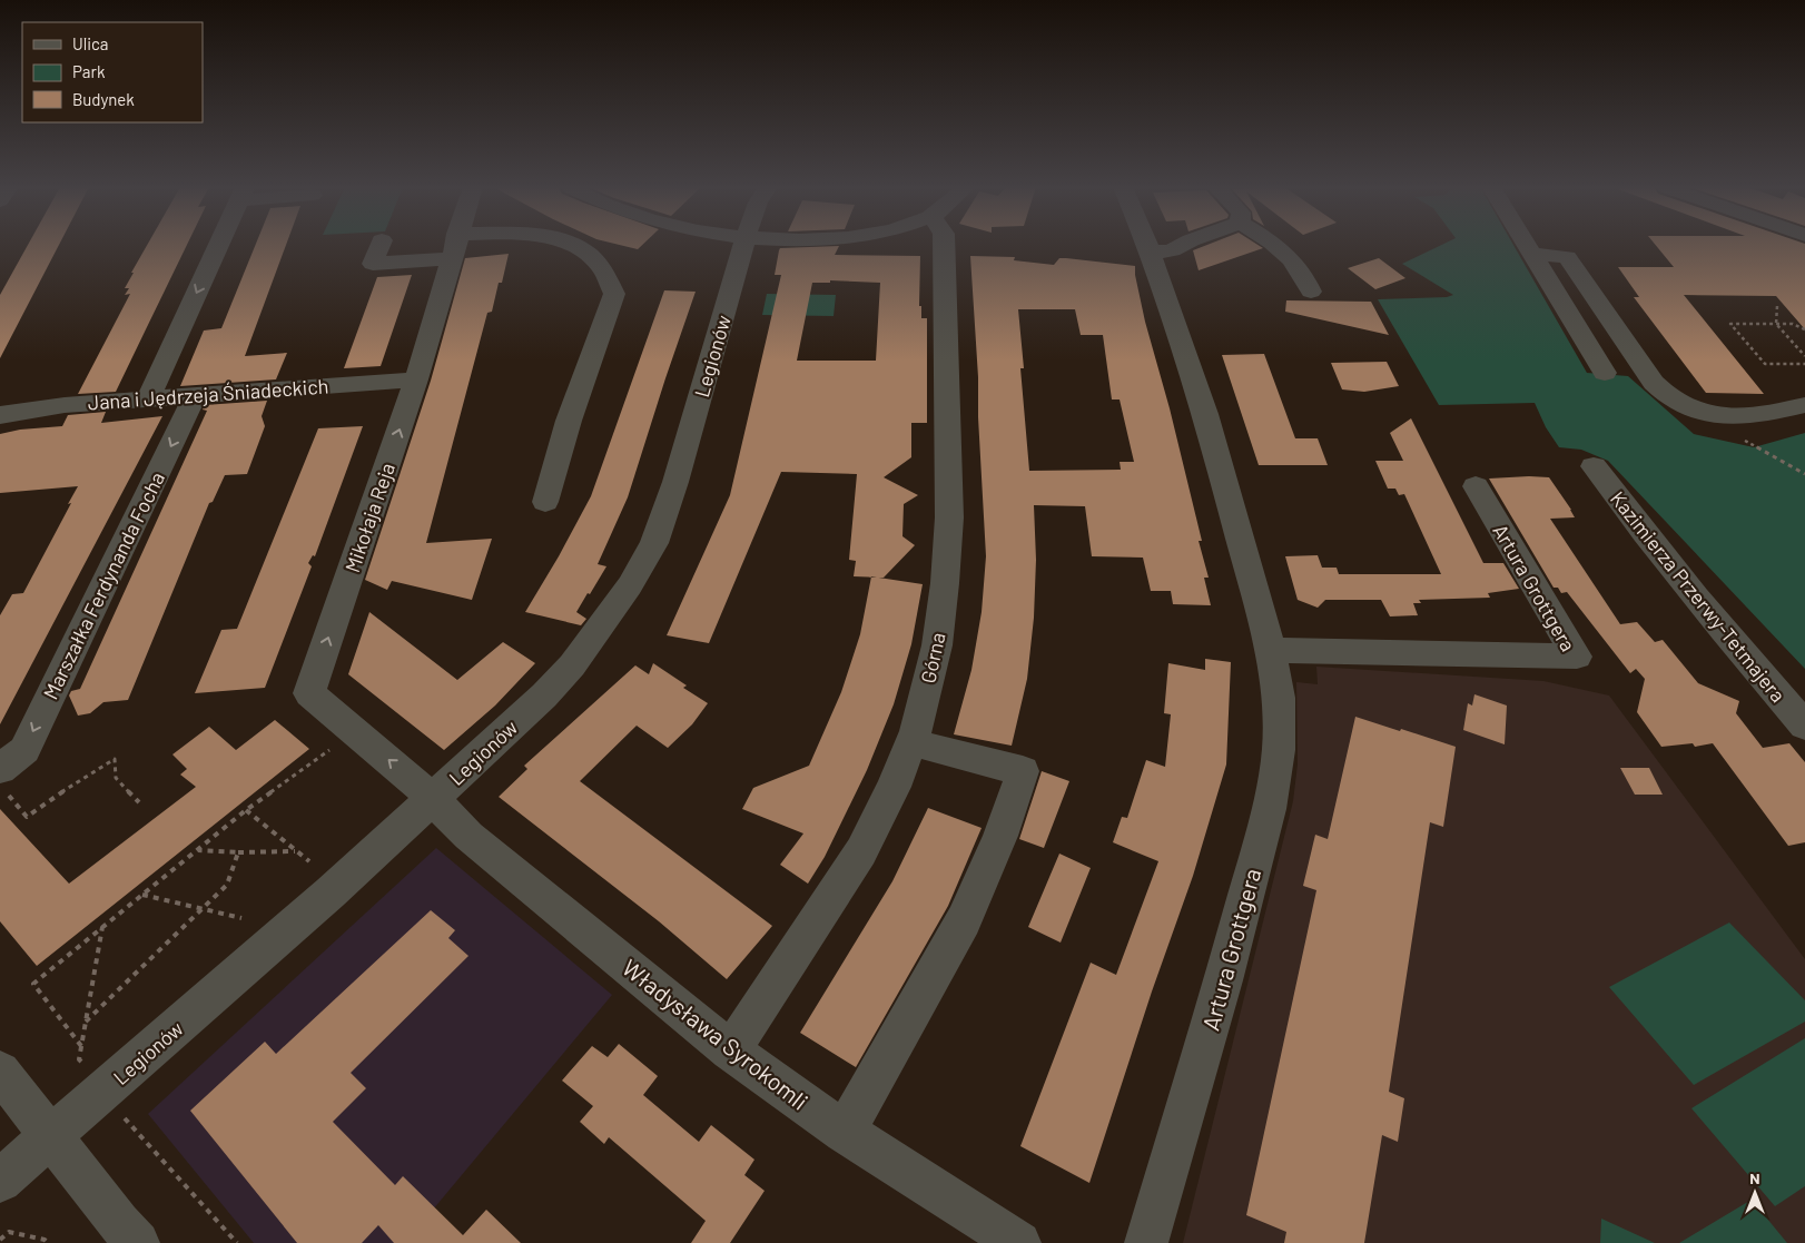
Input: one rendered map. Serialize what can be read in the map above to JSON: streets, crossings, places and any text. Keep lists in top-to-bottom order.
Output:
{
  "streets": {
    "street": [
      "Legionów",
      "Jana i Jędrzeja Śniadeckich",
      "Mikołaja Reja",
      "Marszałka Ferdynanda Focha",
      "Artura Grottgera",
      "Kazimierza Przerwy-Tetmajera",
      "Górna",
      "Władysława Syrokomli"
    ]
  },
  "crossings": [
    ["Legionów", "Mikołaja Reja"],
    ["Legionów", "Władysława Syrokomli"],
    ["Jana i Jędrzeja Śniadeckich", "Mikołaja Reja"],
    ["Jana i Jędrzeja Śniadeckich", "Marszałka Ferdynanda Focha"],
    ["Mikołaja Reja", "Władysława Syrokomli"],
    ["Górna", "Władysława Syrokomli"]
  ],
  "one_way": ["Mikołaja Reja", "Marszałka Ferdynanda Focha"],
  "legend": ["Ulica", "Park", "Budynek"],
  "north": "top"
}
